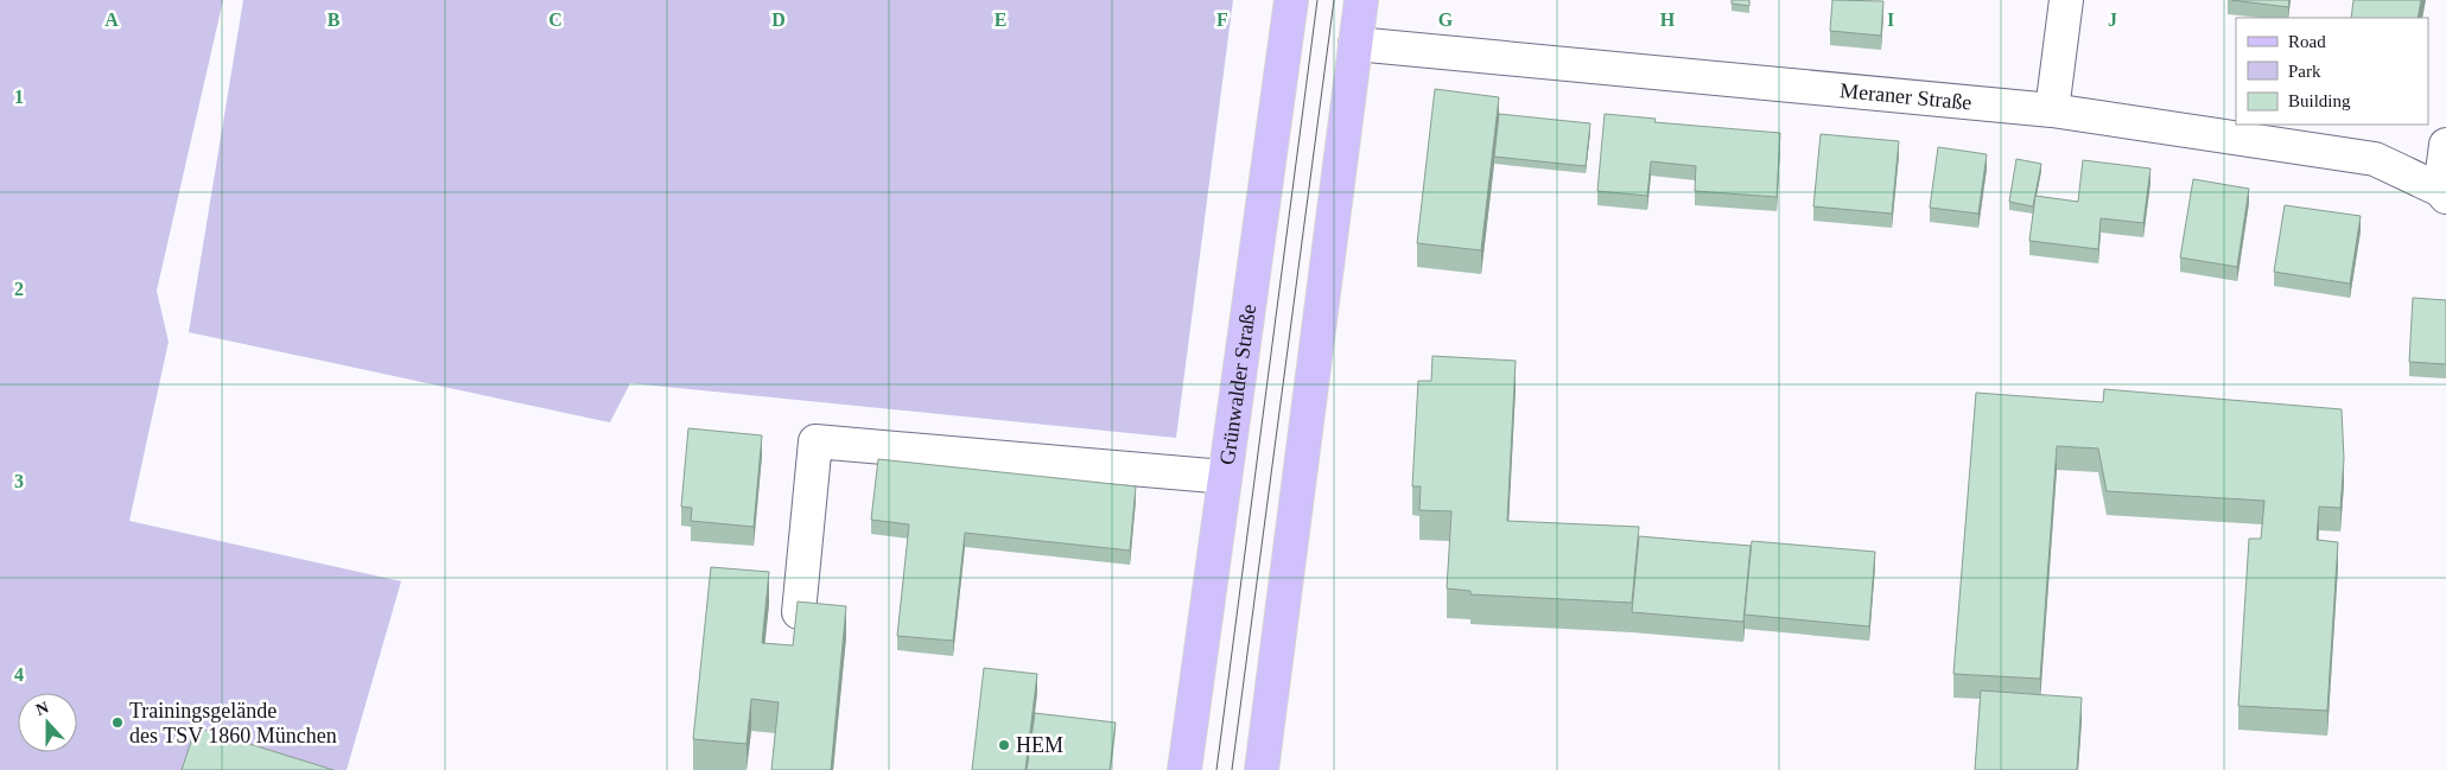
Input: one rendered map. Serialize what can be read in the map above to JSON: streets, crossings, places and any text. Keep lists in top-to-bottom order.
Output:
{
  "streets": {
    "main road": ["Grünwalder Straße"],
    "street": ["Meraner Straße"]
  },
  "places": ["Trainingsgelände des TSV 1860 München", "HEM"],
  "legend": ["Road", "Park", "Building"],
  "north": "top",
  "grid": {
    "columns": [
      "A",
      "B",
      "C",
      "D",
      "E",
      "F",
      "G",
      "H",
      "I",
      "J"
    ],
    "rows": [
      "1",
      "2",
      "3",
      "4"
    ]
  }
}
